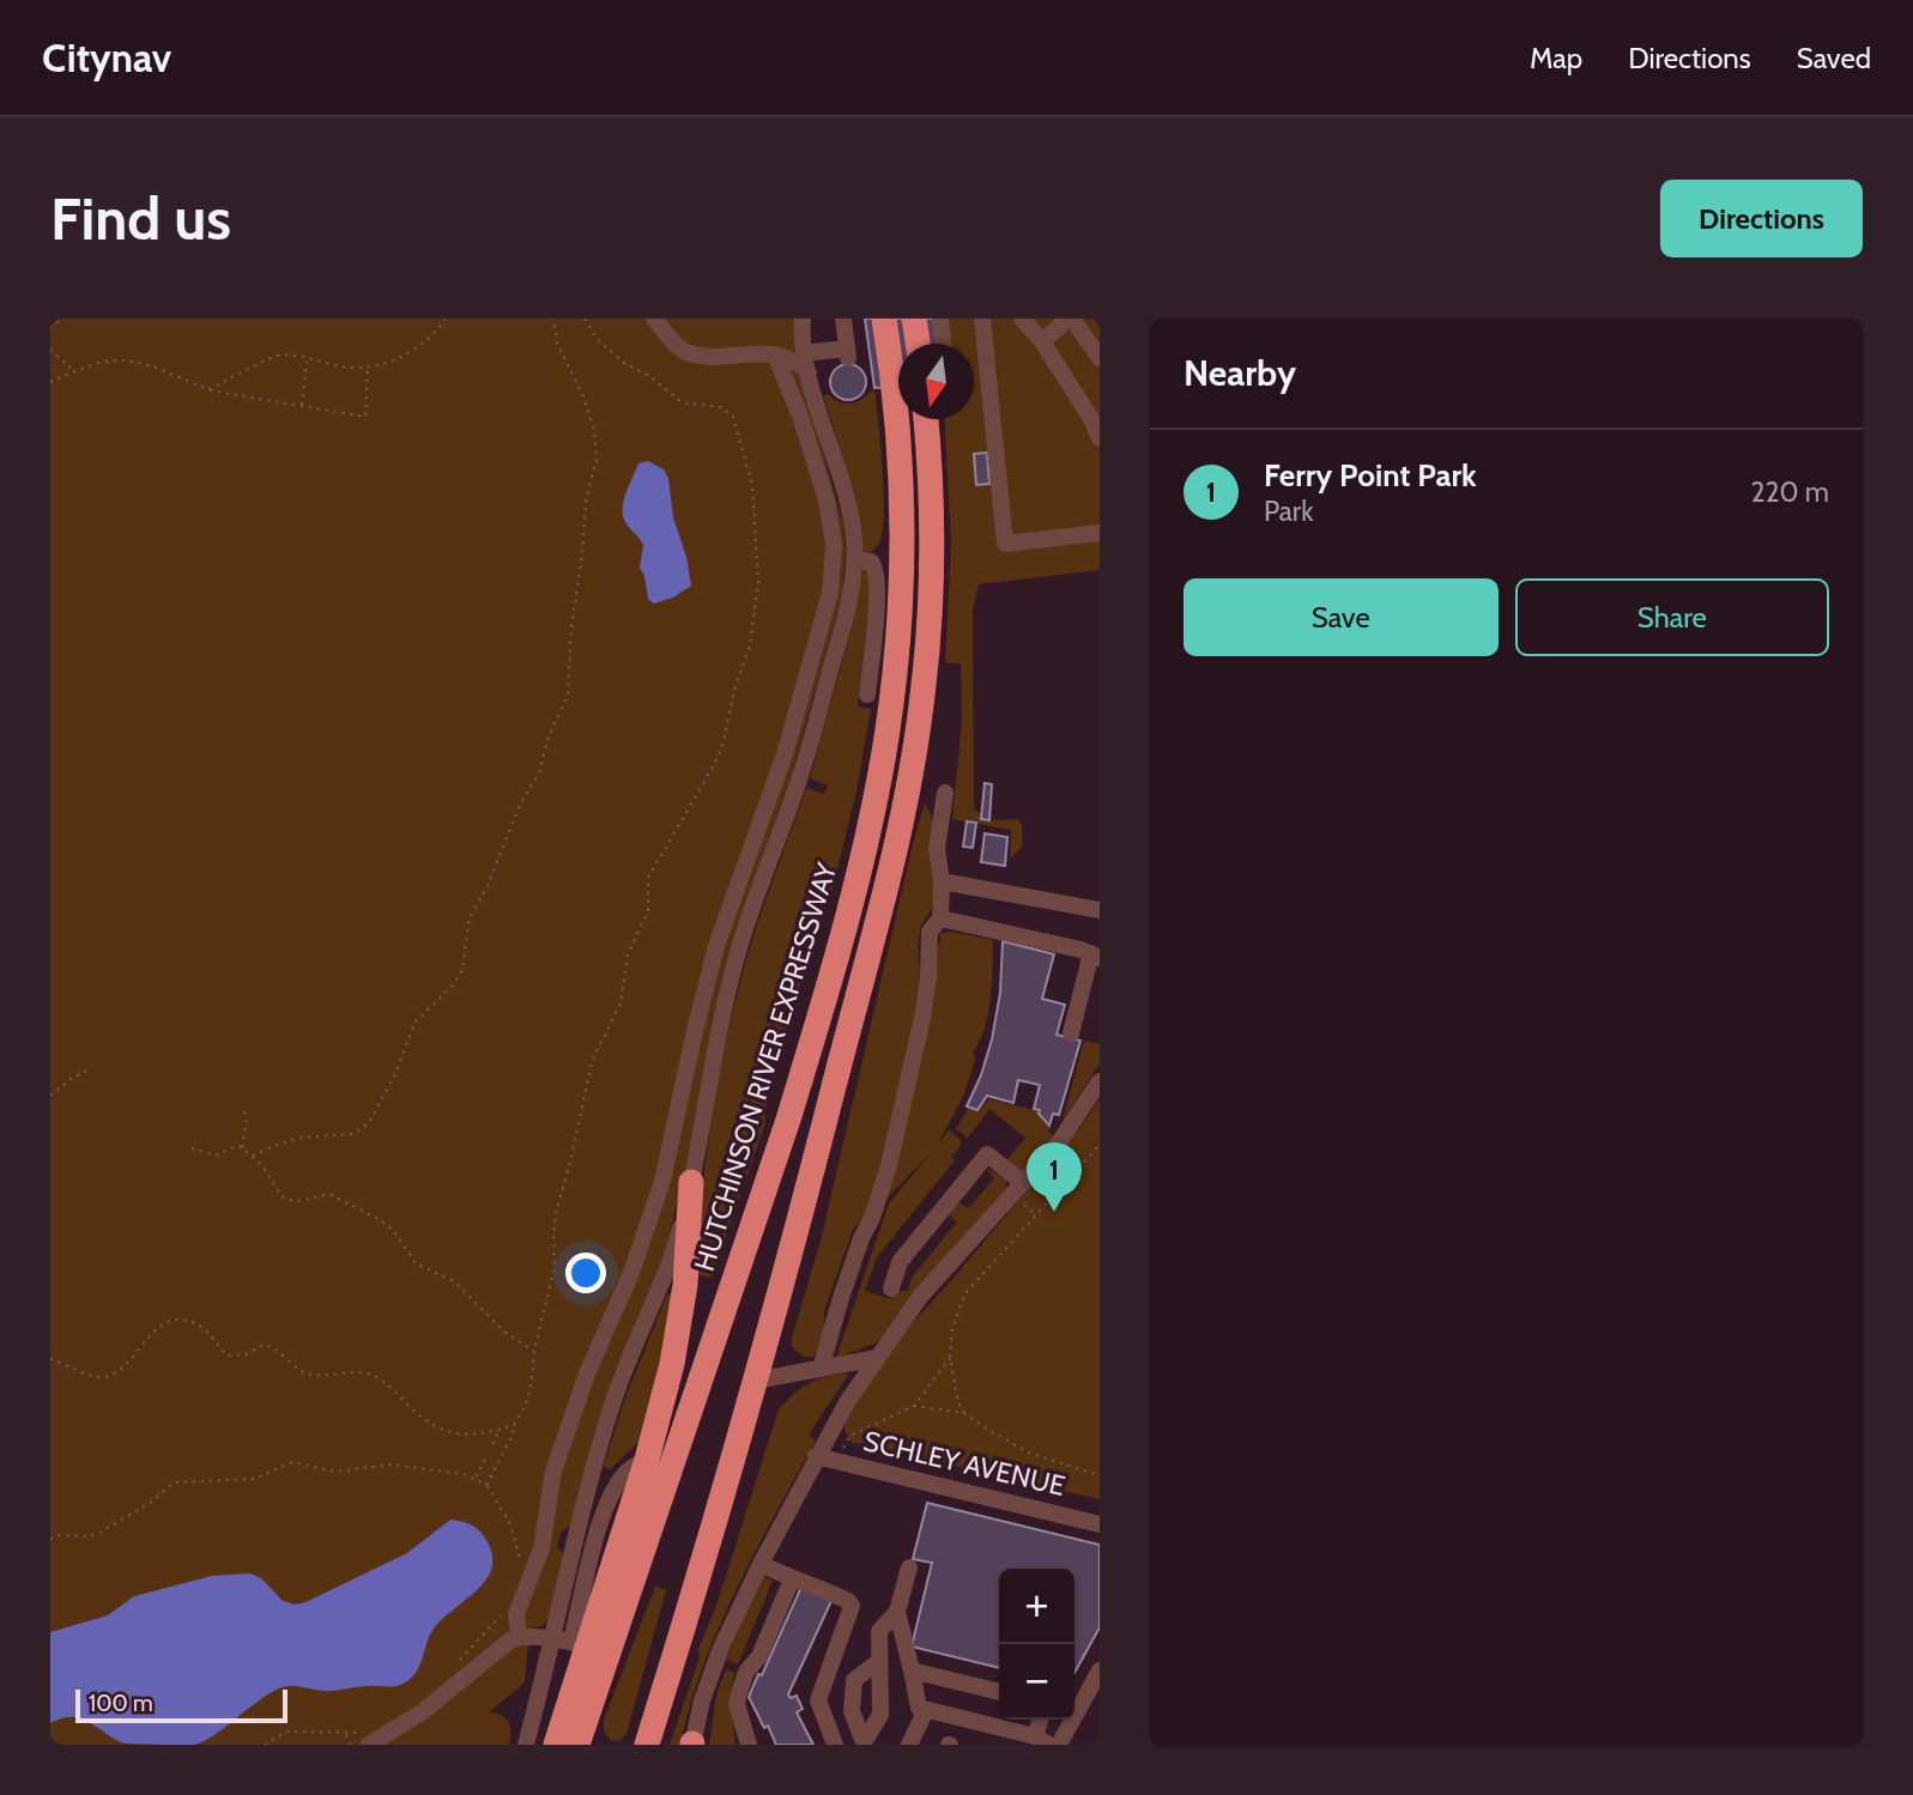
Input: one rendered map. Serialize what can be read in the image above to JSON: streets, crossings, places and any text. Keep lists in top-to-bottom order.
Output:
{
  "streets": {
    "highway": ["HUTCHINSON RIVER EXPRESSWAY"],
    "street": ["SCHLEY AVENUE"]
  },
  "scale_bar": "100 m",
  "north": "bottom",
  "page": {
    "header": "Citynav",
    "nav": ["Map", "Directions", "Saved"],
    "buttons": [
      "Directions",
      ["Save", "Share"]
    ],
    "title": "Find us",
    "heading": "Nearby",
    "list": [
      {
        "mark": "1",
        "name": "Ferry Point Park",
        "note": "Park",
        "value": "220 m"
      }
    ],
    "pins": "1",
    "map_buttons": ["+", "−"],
    "scale": "100 m"
  }
}
